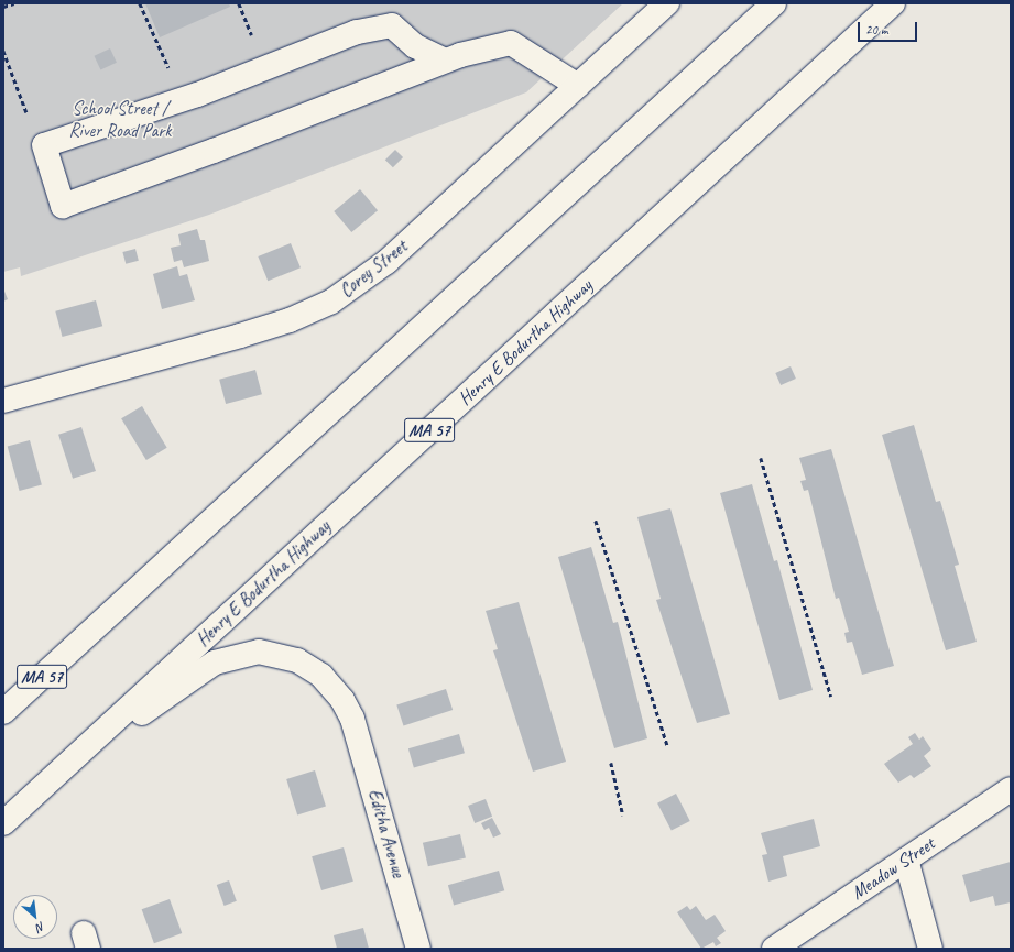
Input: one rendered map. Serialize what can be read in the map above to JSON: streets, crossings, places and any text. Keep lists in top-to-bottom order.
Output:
{
  "streets": {
    "main road": [
      "Corey Street",
      "Henry E Bodurtha Highway",
      "MA 57",
      "Editha Avenue",
      "Meadow Street"
    ]
  },
  "crossings": [
    ["Henry E Bodurtha Highway", "Editha Avenue"]
  ],
  "parks": ["School Street / River Road Park"],
  "scale_bar": "20 m",
  "north": "bottom right"
}
